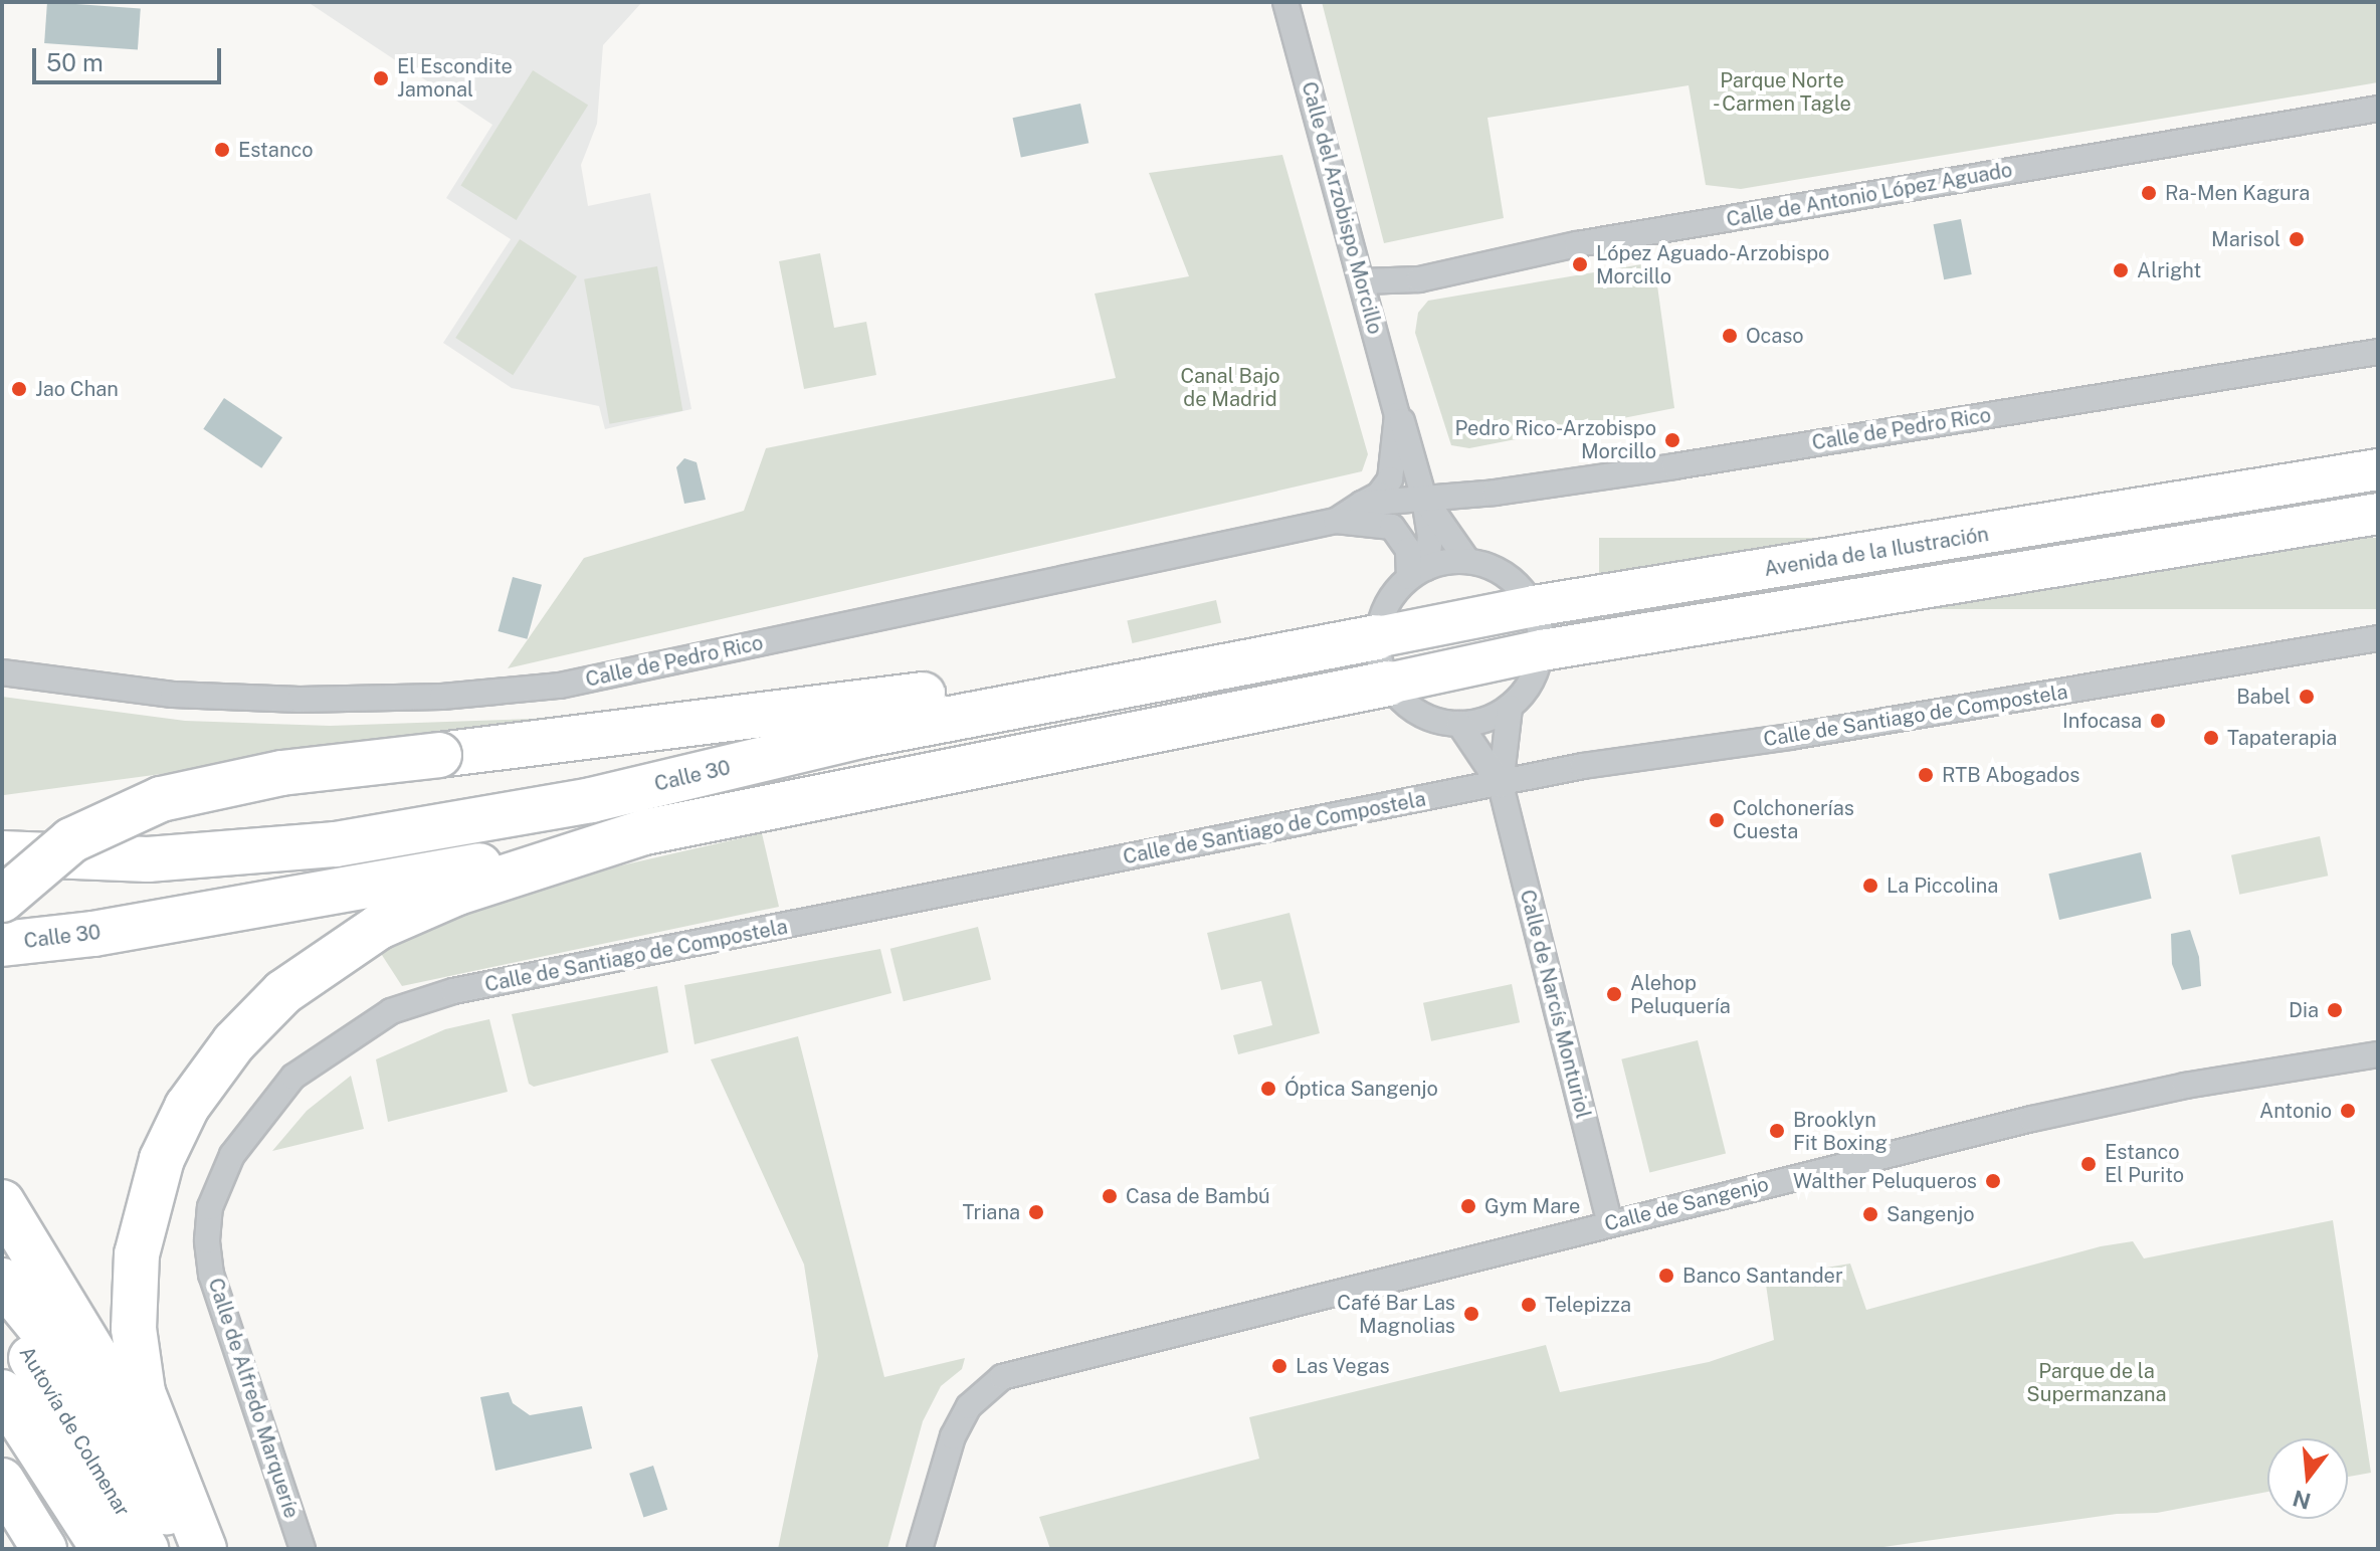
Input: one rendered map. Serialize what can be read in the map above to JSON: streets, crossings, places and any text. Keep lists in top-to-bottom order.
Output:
{
  "streets": {
    "highway": ["Avenida de la Ilustración", "Calle 30", "Autovía de Colmenar"],
    "street": [
      "Calle de Antonio López Aguado",
      "Calle del Arzobispo Morcillo",
      "Calle de Pedro Rico",
      "Calle de Santiago de Compostela",
      "Calle de Narcís Monturiol",
      "Calle de Sangenjo",
      "Calle de Alfredo Marqueríe"
    ]
  },
  "crossings": [
    ["Calle de Antonio López Aguado", "Calle del Arzobispo Morcillo"],
    ["Calle del Arzobispo Morcillo", "Calle de Pedro Rico"],
    ["Avenida de la Ilustración", "Calle 30"],
    ["Calle de Santiago de Compostela", "Calle de Narcís Monturiol"],
    ["Calle de Santiago de Compostela", "Calle de Alfredo Marqueríe"],
    ["Calle de Narcís Monturiol", "Calle de Sangenjo"]
  ],
  "parks": ["Parque Norte - Carmen Tagle", "Canal Bajo de Madrid", "Parque de la Supermanzana"],
  "places": [
    "El Escondite Jamonal",
    "Estanco",
    "Ra-Men Kagura",
    "Marisol",
    "López Aguado-Arzobispo Morcillo",
    "Alright",
    "Ocaso",
    "Jao Chan",
    "Pedro Rico-Arzobispo Morcillo",
    "Babel",
    "Infocasa",
    "Tapaterapia",
    "RTB Abogados",
    "Colchonerías Cuesta",
    "La Piccolina",
    "Alehop Peluquería",
    "Dia",
    "Óptica Sangenjo",
    "Antonio",
    "Brooklyn Fit Boxing",
    "Estanco El Purito",
    "Walther Peluqueros",
    "Casa de Bambú",
    "Gym Mare",
    "Triana",
    "Sangenjo",
    "Banco Santander",
    "Telepizza",
    "Café Bar Las Magnolias",
    "Las Vegas"
  ],
  "scale_bar": "50 m",
  "north": "bottom"
}
